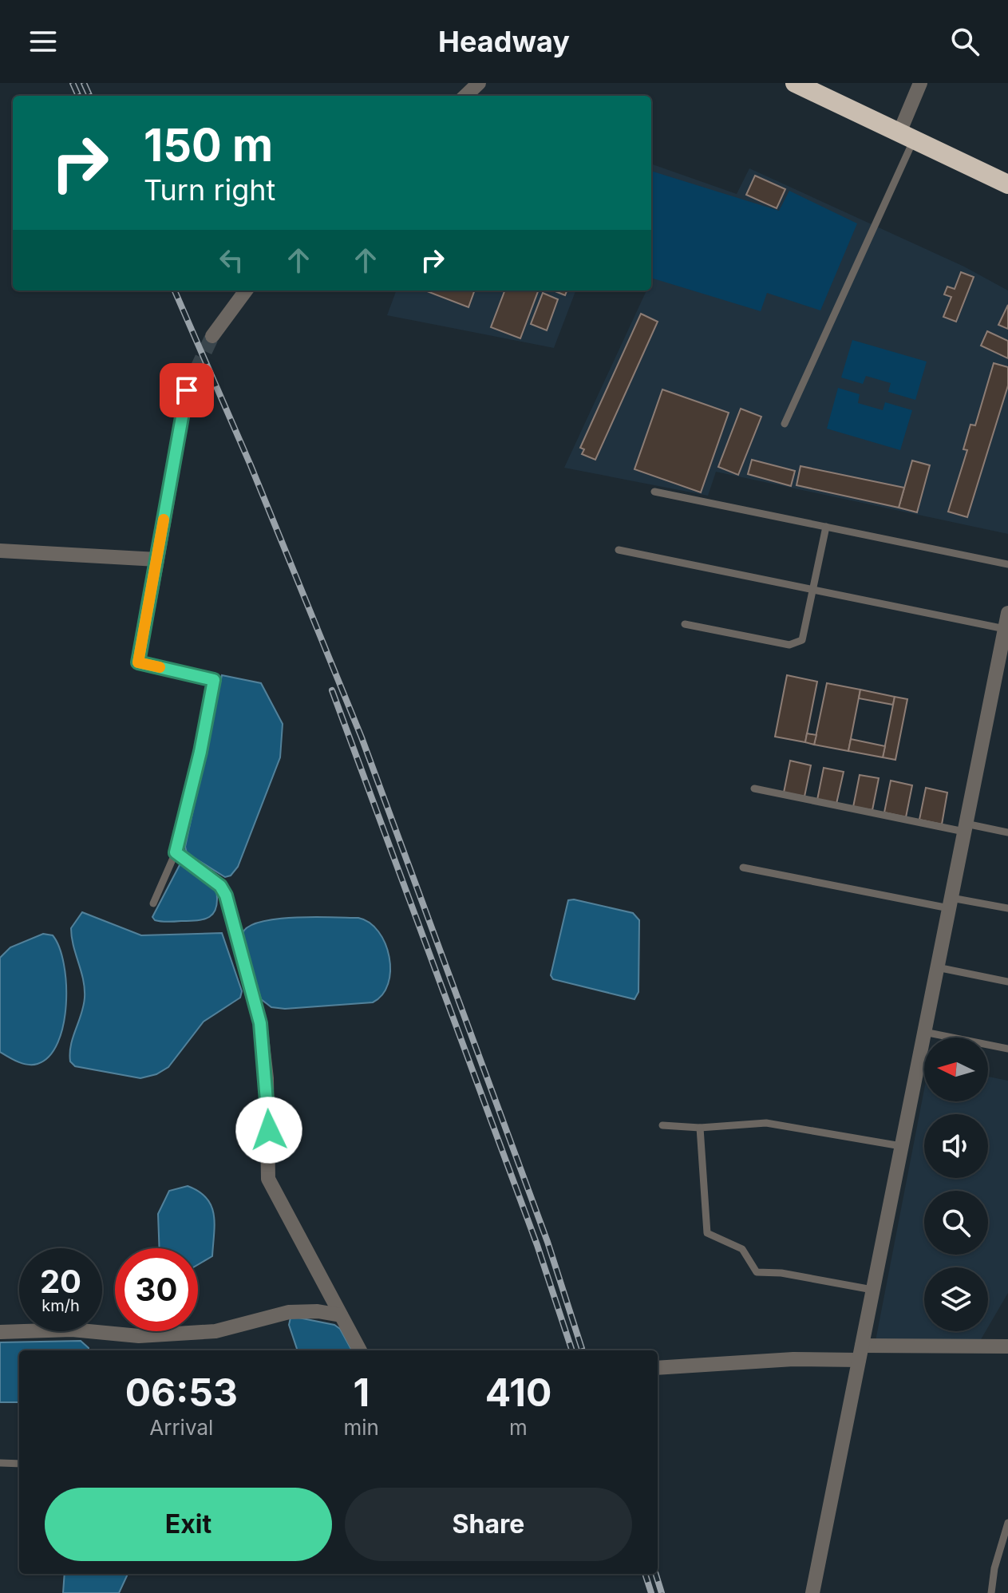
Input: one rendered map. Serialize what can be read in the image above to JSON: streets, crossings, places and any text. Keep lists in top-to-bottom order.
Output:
{
  "north": "left",
  "page": {
    "header": "Headway",
    "turn": ["150 m", "Turn right"],
    "speed": "20 km/h",
    "limit": "30",
    "eta": [
      "06:53",
      "Arrival",
      "1",
      "min",
      "410",
      "m"
    ],
    "buttons": ["Exit", "Share"]
  }
}
